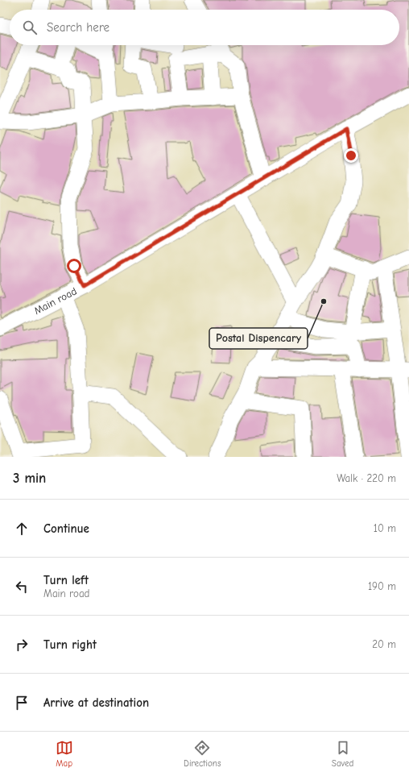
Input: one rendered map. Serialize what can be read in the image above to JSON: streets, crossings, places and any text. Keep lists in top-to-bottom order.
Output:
{
  "streets": {
    "street": ["Main road"]
  },
  "places": ["Postal Dispencary"],
  "page": {
    "search": "Search here",
    "heading": ["3 min", "Walk · 220 m"],
    "list": [
      ["Continue", "10 m"],
      ["Turn left", "Main road", "190 m"],
      ["Turn right", "20 m"],
      "Arrive at destination"
    ],
    "nav": ["Map", "Directions", "Saved"]
  }
}
